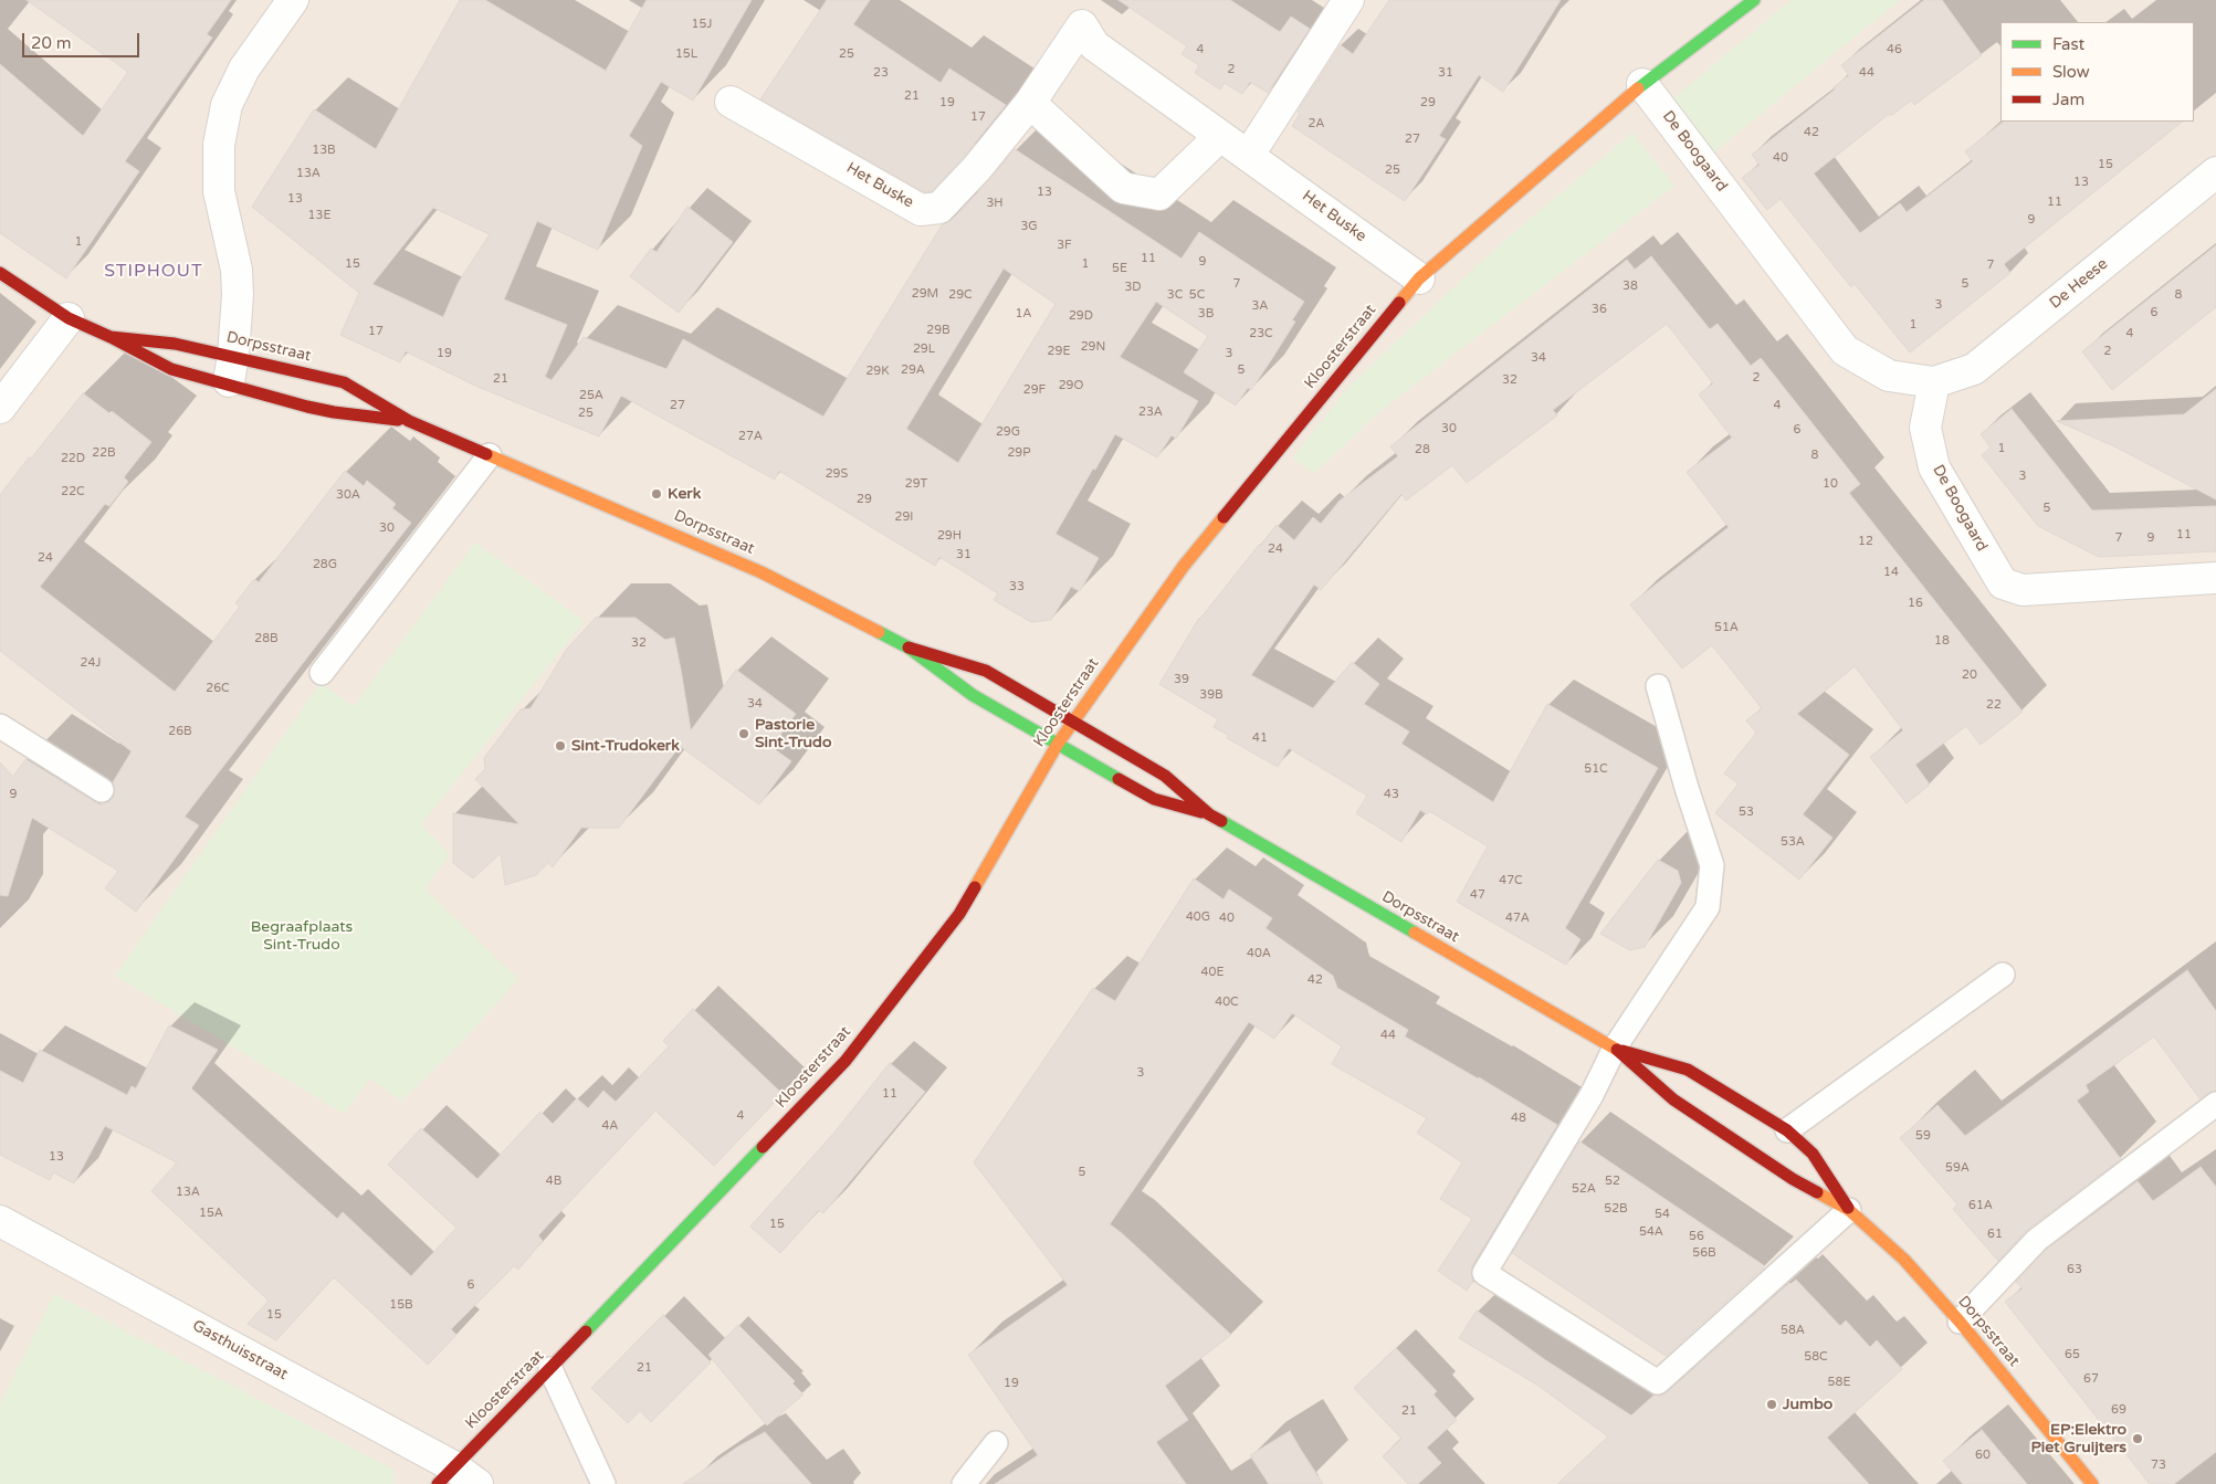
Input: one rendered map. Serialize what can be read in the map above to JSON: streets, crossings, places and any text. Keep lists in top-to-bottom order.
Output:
{
  "streets": {
    "street": [
      "De Boogaard",
      "Het Buske",
      "De Heese",
      "Dorpsstraat",
      "Kloosterstraat",
      "Gasthuisstraat"
    ]
  },
  "crossings": [
    ["De Boogaard", "De Heese"],
    ["De Boogaard", "Kloosterstraat"],
    ["Het Buske", "Kloosterstraat"],
    ["Dorpsstraat", "Kloosterstraat"],
    ["Kloosterstraat", "Gasthuisstraat"]
  ],
  "districts": ["STIPHOUT"],
  "parks": ["Begraafplaats Sint-Trudo"],
  "places": [
    "Kerk",
    "Pastorie Sint-Trudo",
    "Sint-Trudokerk",
    "Jumbo",
    "EP:Elektro Piet Gruijters"
  ],
  "house_numbers": [
    "15J",
    "4",
    "46",
    "15L",
    "25",
    "2",
    "23",
    "31",
    "44",
    "21",
    "19",
    "29",
    "17",
    "2A",
    "42",
    "27",
    "13B",
    "40",
    "15",
    "25",
    "13A",
    "13",
    "13",
    "13",
    "11",
    "3H",
    "13E",
    "9",
    "3G",
    "1",
    "3F",
    "11",
    "9",
    "15",
    "1",
    "7",
    "5E",
    "7",
    "5",
    "38",
    "3D",
    "29M",
    "29C",
    "3C",
    "5C",
    "8",
    "3",
    "3A",
    "36",
    "6",
    "1A",
    "3B",
    "29D",
    "1",
    "29B",
    "17",
    "23C",
    "4",
    "29N",
    "29L",
    "29E",
    "2",
    "19",
    "3",
    "34",
    "29A",
    "5",
    "29K",
    "2",
    "21",
    "32",
    "29O",
    "29F",
    "25A",
    "27",
    "4",
    "23A",
    "25",
    "30",
    "6",
    "29G",
    "27A",
    "1",
    "28",
    "22B",
    "29P",
    "8",
    "22D",
    "29S",
    "3",
    "29T",
    "10",
    "22C",
    "30A",
    "29",
    "5",
    "29I",
    "30",
    "11",
    "29H",
    "7",
    "9",
    "12",
    "24",
    "31",
    "24",
    "28G",
    "14",
    "33",
    "16",
    "51A",
    "28B",
    "18",
    "32",
    "24J",
    "20",
    "39",
    "26C",
    "39B",
    "34",
    "22",
    "26B",
    "41",
    "51C",
    "9",
    "43",
    "53",
    "53A",
    "47C",
    "47",
    "40G",
    "40",
    "47A",
    "40A",
    "40E",
    "42",
    "40C",
    "44",
    "3",
    "11",
    "4",
    "48",
    "4A",
    "59",
    "13",
    "59A",
    "5",
    "4B",
    "52",
    "52A",
    "13A",
    "61A",
    "52B",
    "15A",
    "54",
    "15",
    "54A",
    "61",
    "56",
    "56B",
    "63",
    "6",
    "15B",
    "15",
    "58A",
    "65",
    "58C",
    "21",
    "67",
    "58E",
    "19",
    "69",
    "21",
    "60",
    "73"
  ],
  "legend": ["Fast", "Slow", "Jam"],
  "scale_bar": "20 m"
}
